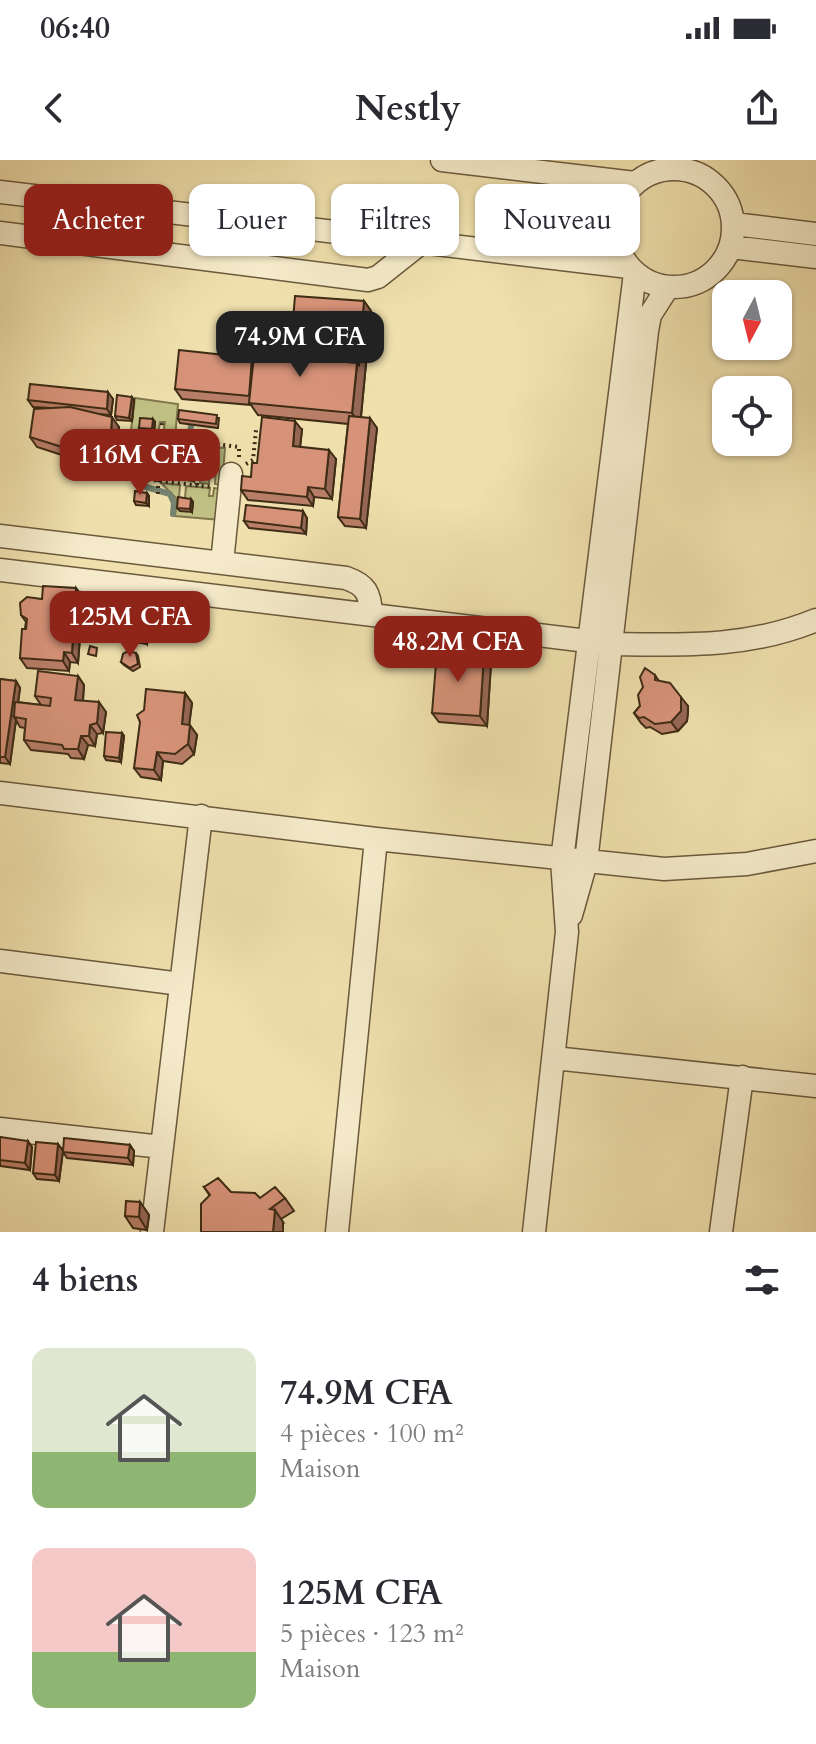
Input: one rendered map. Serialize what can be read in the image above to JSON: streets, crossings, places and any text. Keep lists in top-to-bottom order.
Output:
{
  "north": "bottom",
  "page": {
    "status": "06:40",
    "header": "Nestly",
    "chip": [
      "Acheter",
      "Louer",
      "Filtres",
      "Nouveau"
    ],
    "price": [
      "74.9M CFA",
      "116M CFA",
      "125M CFA",
      "48.2M CFA"
    ],
    "heading": "4 biens",
    "list": [
      {
        "name": "74.9M CFA",
        "note": "4 pièces · 100 m² · Maison"
      },
      {
        "name": "125M CFA",
        "note": "5 pièces · 123 m² · Maison"
      }
    ]
  }
}
